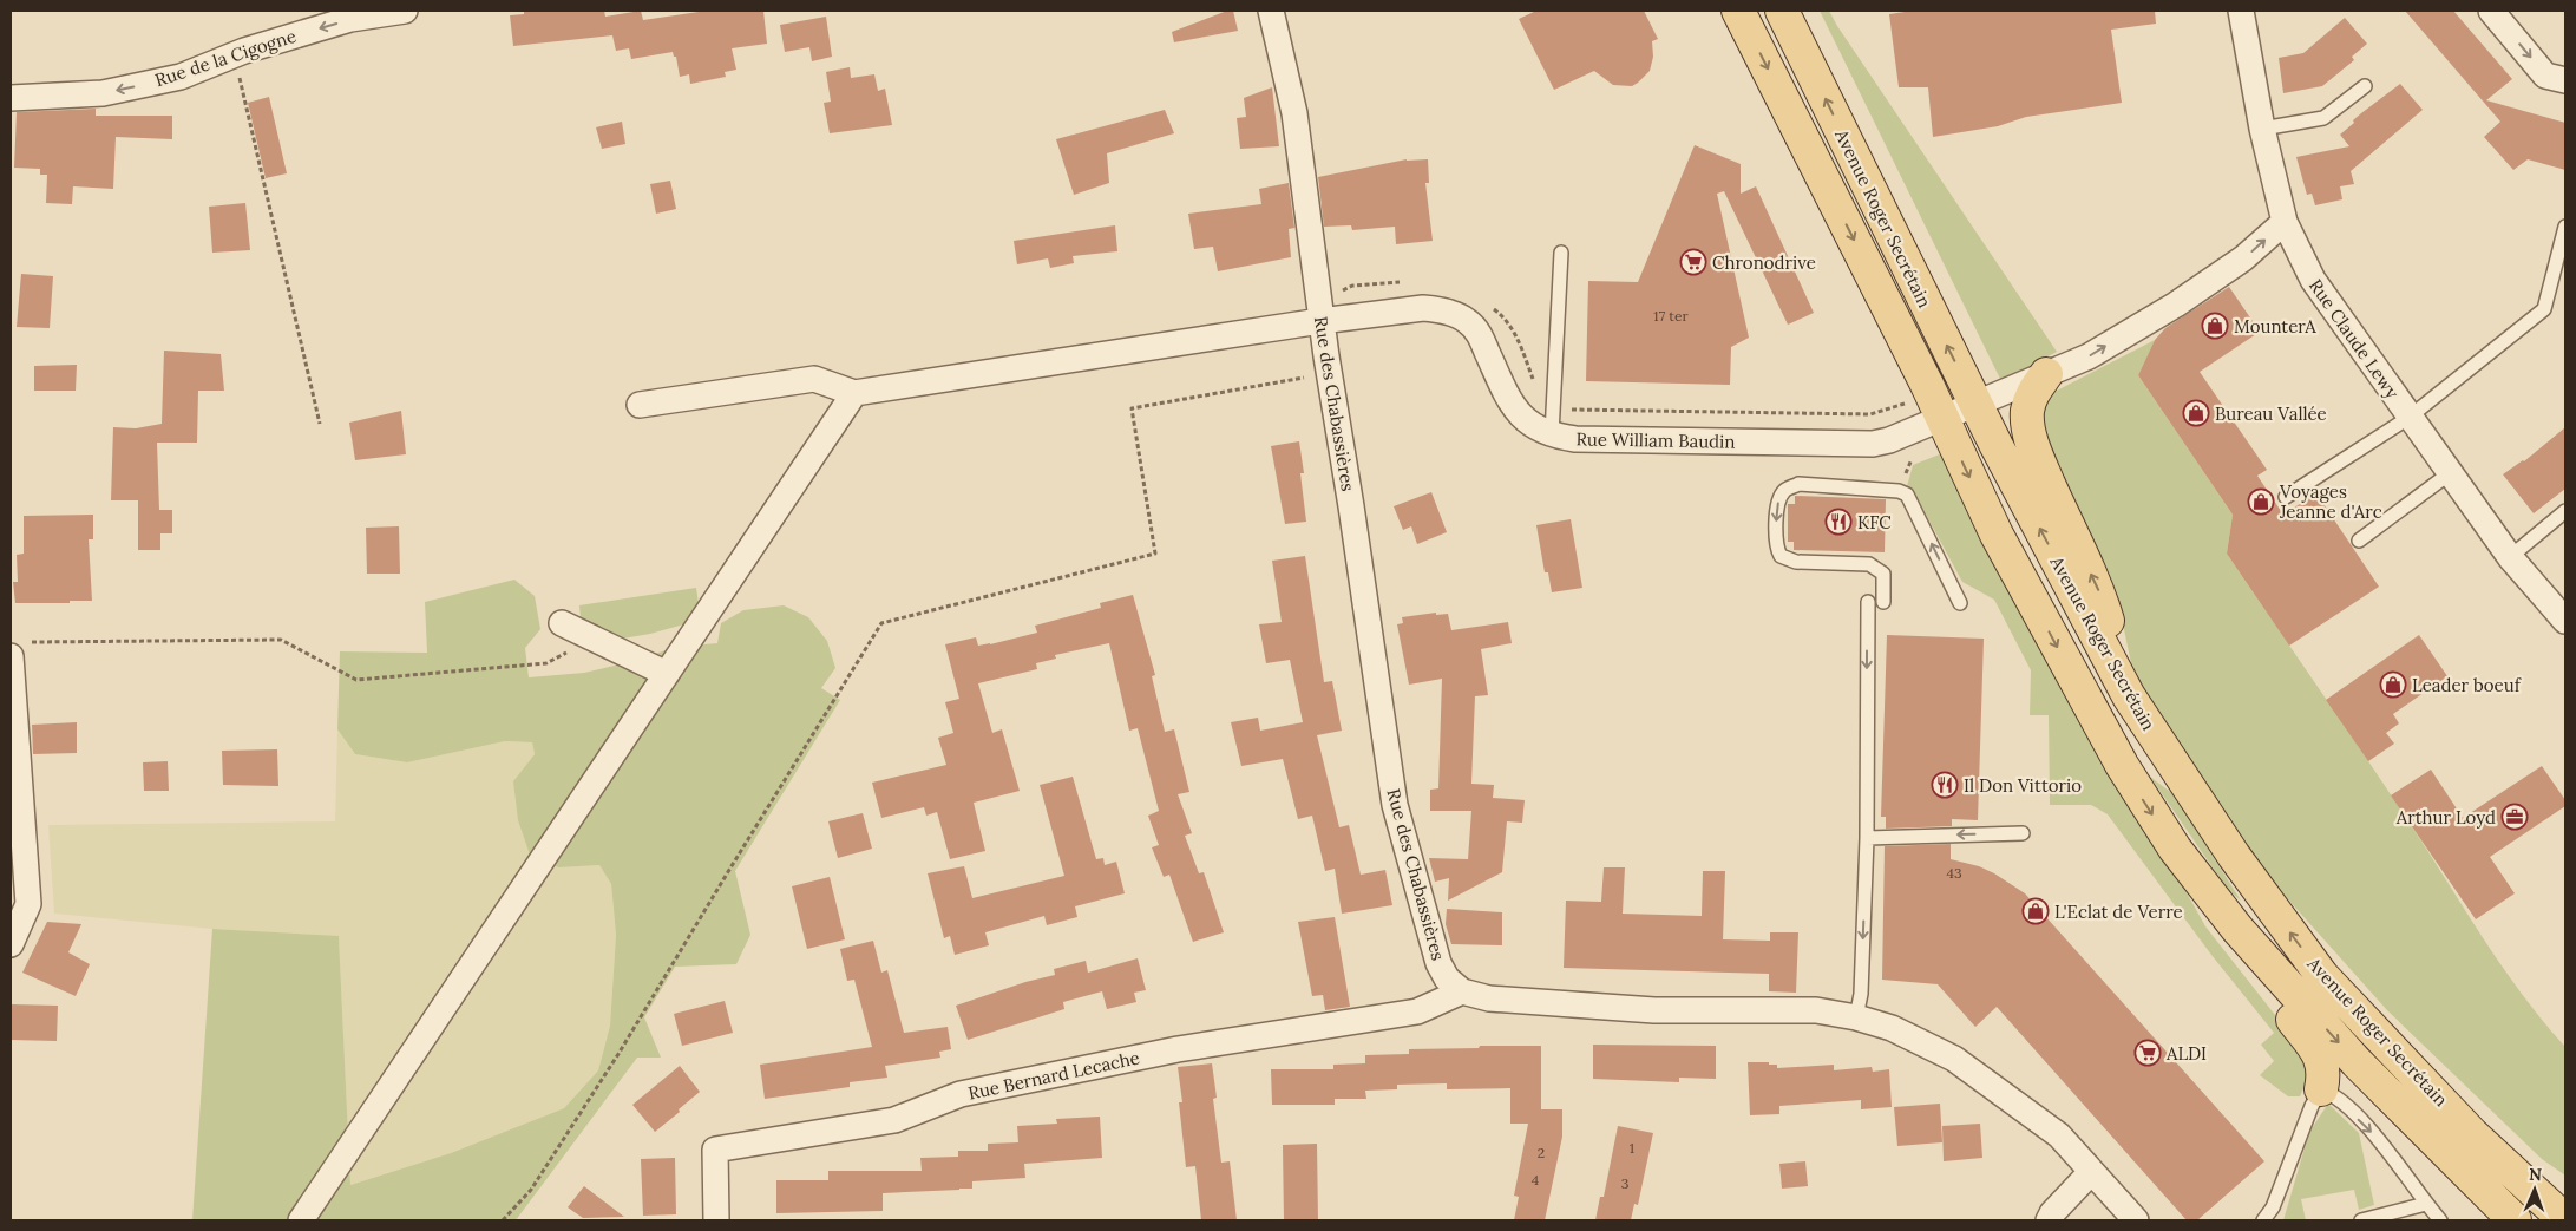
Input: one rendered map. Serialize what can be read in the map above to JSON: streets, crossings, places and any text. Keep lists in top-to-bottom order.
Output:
{
  "streets": {
    "main road": ["Avenue Roger Secrétain"],
    "street": [
      "Rue de la Cigogne",
      "Rue Claude Lewy",
      "Rue des Chabassières",
      "Rue William Baudin",
      "Rue Bernard Lecache"
    ]
  },
  "crossings": [
    ["Avenue Roger Secrétain", "Rue William Baudin"],
    ["Rue Claude Lewy", "Rue William Baudin"],
    ["Rue des Chabassières", "Rue William Baudin"],
    ["Rue des Chabassières", "Rue Bernard Lecache"]
  ],
  "one_way": ["Rue de la Cigogne"],
  "places": {
    "supermarket": ["Chronodrive", "ALDI"],
    "shop": [
      "MounterA",
      "Bureau Vallée",
      "Voyages Jeanne d'Arc",
      "Leader boeuf",
      "L'Eclat de Verre"
    ],
    "restaurant": ["KFC", "Il Don Vittorio"],
    "office": ["Arthur Loyd"]
  },
  "house_numbers": [
    "17 ter",
    "43",
    "1",
    "2",
    "4",
    "3"
  ],
  "north": "top"
}
